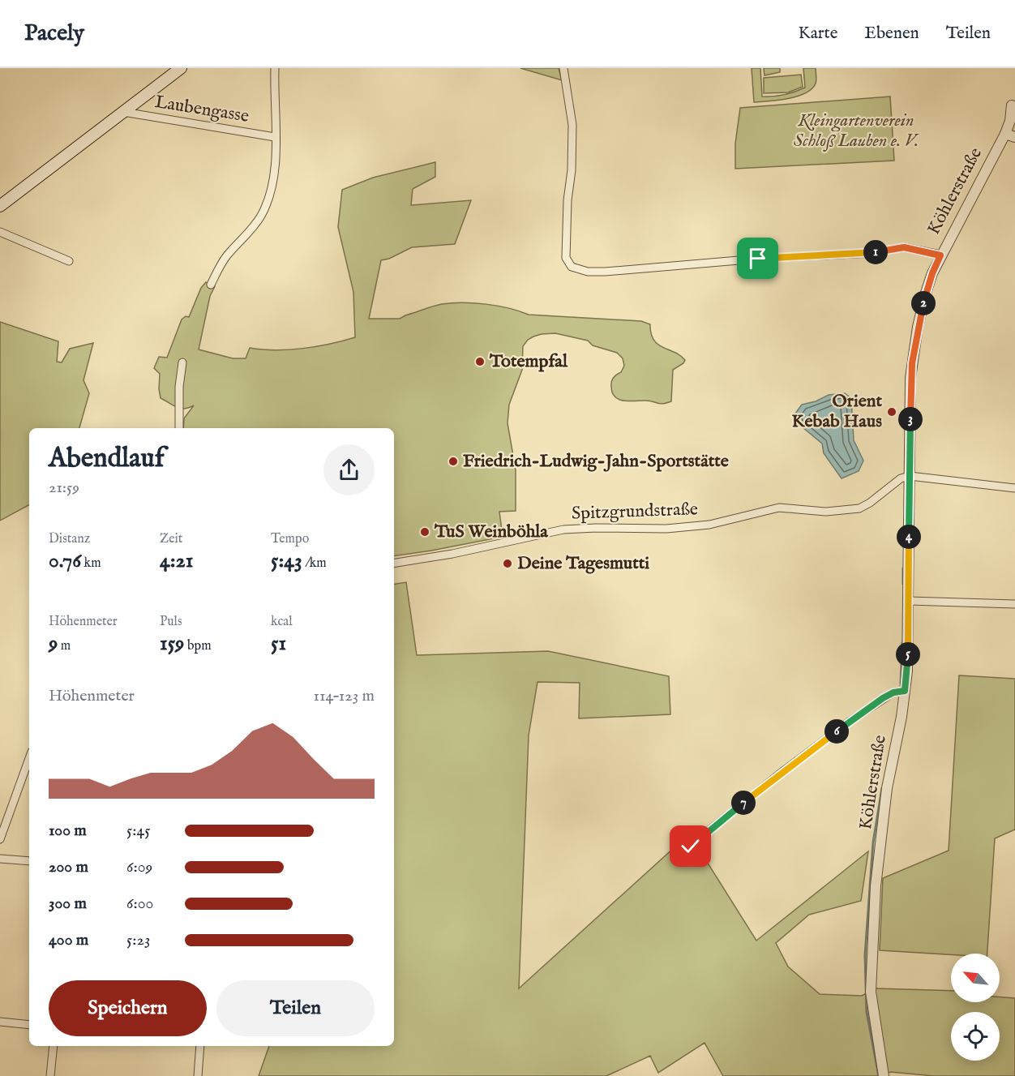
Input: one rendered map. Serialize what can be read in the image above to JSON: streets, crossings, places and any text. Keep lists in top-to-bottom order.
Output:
{
  "streets": {
    "street": ["Laubengasse", "Köhlerstraße", "Spitzgrundstraße"]
  },
  "crossings": [
    ["Köhlerstraße", "Spitzgrundstraße"]
  ],
  "parks": ["Kleingartenverein Schloß Lauben e. V."],
  "places": [
    "Totempfal",
    "Orient Kebab Haus",
    "Friedrich-Ludwig-Jahn-Sportstätte",
    "TuS Weinböhla",
    "Deine Tagesmutti"
  ],
  "north": "top left",
  "page": {
    "header": "Pacely",
    "nav": ["Karte", "Ebenen", "Teilen"],
    "pins": [
      "1",
      "2",
      "3",
      "4",
      "5",
      "6",
      "7"
    ],
    "heading": ["Abendlauf", "21:59"],
    "stats": [
      ["Distanz", "0.76 km"],
      ["Zeit", "4:21"],
      ["Tempo", "5:43 /km"],
      ["Höhenmeter", "9 m"],
      ["Puls", "159 bpm"],
      ["kcal", "51"]
    ],
    "chart": ["Höhenmeter", "114–123 m"],
    "list": [
      {
        "name": "100 m",
        "note": "5:45"
      },
      {
        "name": "200 m",
        "note": "6:09"
      },
      {
        "name": "300 m",
        "note": "6:00"
      },
      {
        "name": "400 m",
        "note": "5:23"
      }
    ],
    "buttons": ["Speichern", "Teilen"]
  }
}
